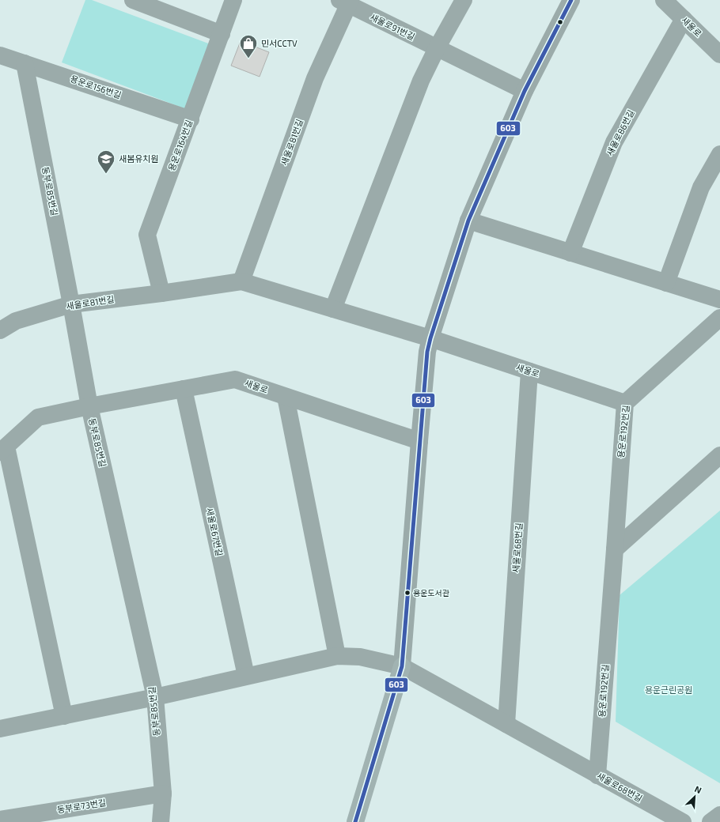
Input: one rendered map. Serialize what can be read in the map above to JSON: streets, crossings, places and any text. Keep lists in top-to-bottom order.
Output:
{
  "streets": {
    "street": [
      "새울로91번길",
      "새울로",
      "용운로156번길",
      "새울로86번길",
      "새울로81번길",
      "용운로164번길",
      "동부로85번길",
      "용운로192번길",
      "새울로67번길",
      "새울로68번길",
      "동부로73번길"
    ]
  },
  "crossings": [
    ["새울로91번길", "새울로81번길"],
    ["새울로", "새울로86번길"],
    ["새울로", "새울로81번길"],
    ["새울로", "동부로85번길"],
    ["새울로", "용운로192번길"],
    ["새울로", "새울로67번길"],
    ["새울로", "새울로68번길"],
    ["용운로156번길", "용운로164번길"],
    ["용운로156번길", "동부로85번길"],
    ["새울로81번길", "용운로164번길"],
    ["새울로81번길", "동부로85번길"],
    ["동부로85번길", "동부로73번길"],
    ["용운로192번길", "새울로68번길"]
  ],
  "parks": ["용운근린공원"],
  "places": {
    "shop": ["민서CCTV"],
    "school or university": ["새봄유치원"],
    "other": ["용운도서관"]
  },
  "lines": ["transit line 603"],
  "north": "top right"
}
